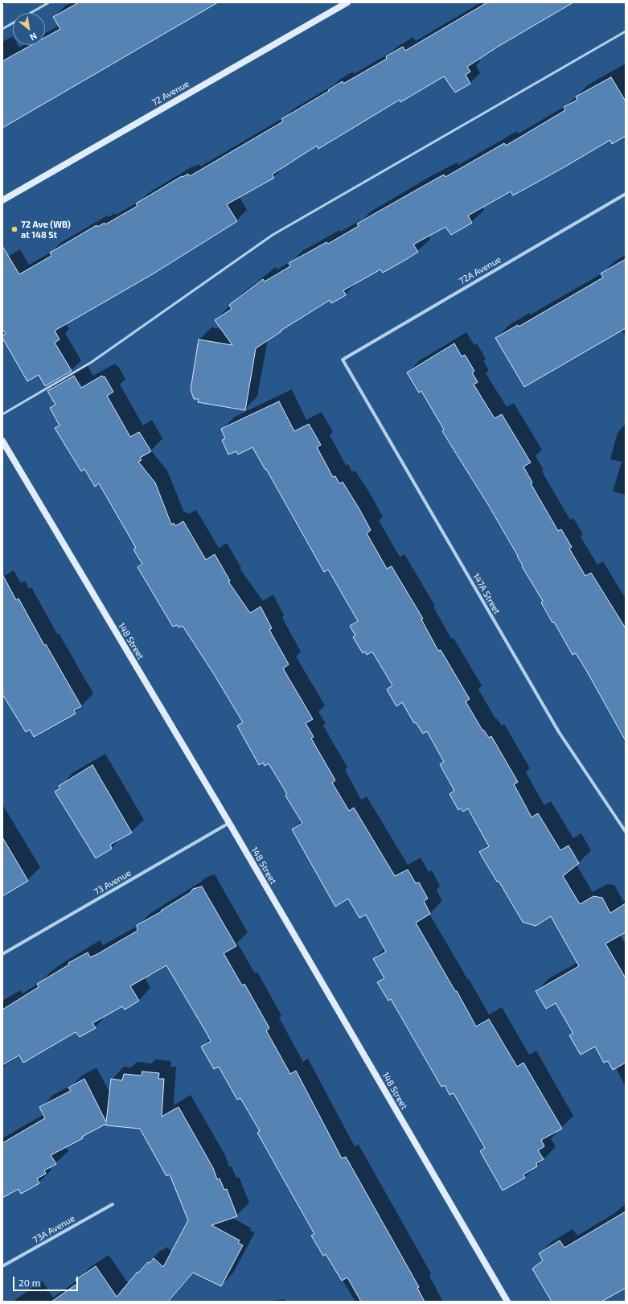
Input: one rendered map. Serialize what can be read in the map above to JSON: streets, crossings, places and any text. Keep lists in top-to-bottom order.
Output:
{
  "streets": {
    "street": [
      "72 Avenue",
      "72A Avenue",
      "147A Street",
      "148 Street",
      "73 Avenue",
      "73A Avenue"
    ]
  },
  "crossings": [
    ["72A Avenue", "147A Street"],
    ["148 Street", "73 Avenue"]
  ],
  "places": ["72 Ave (WB) at 148 St"],
  "scale_bar": "20 m",
  "north": "bottom right"
}
